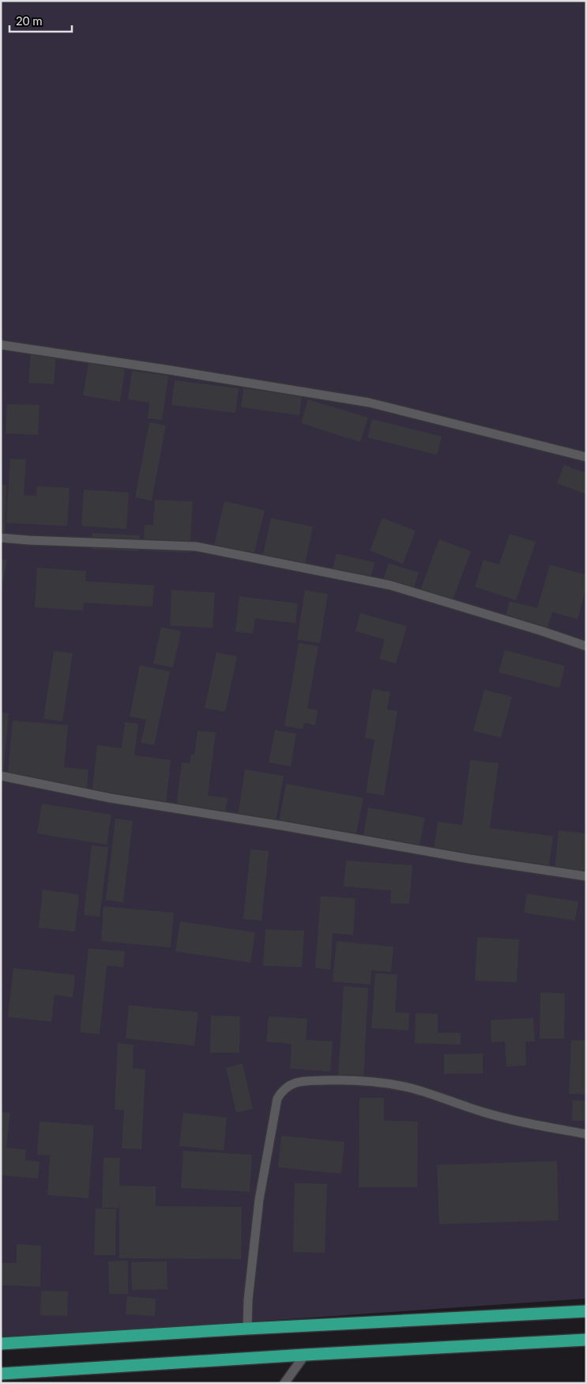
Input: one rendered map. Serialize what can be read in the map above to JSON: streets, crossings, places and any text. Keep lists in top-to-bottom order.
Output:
{
  "scale_bar": "20 m"
}
